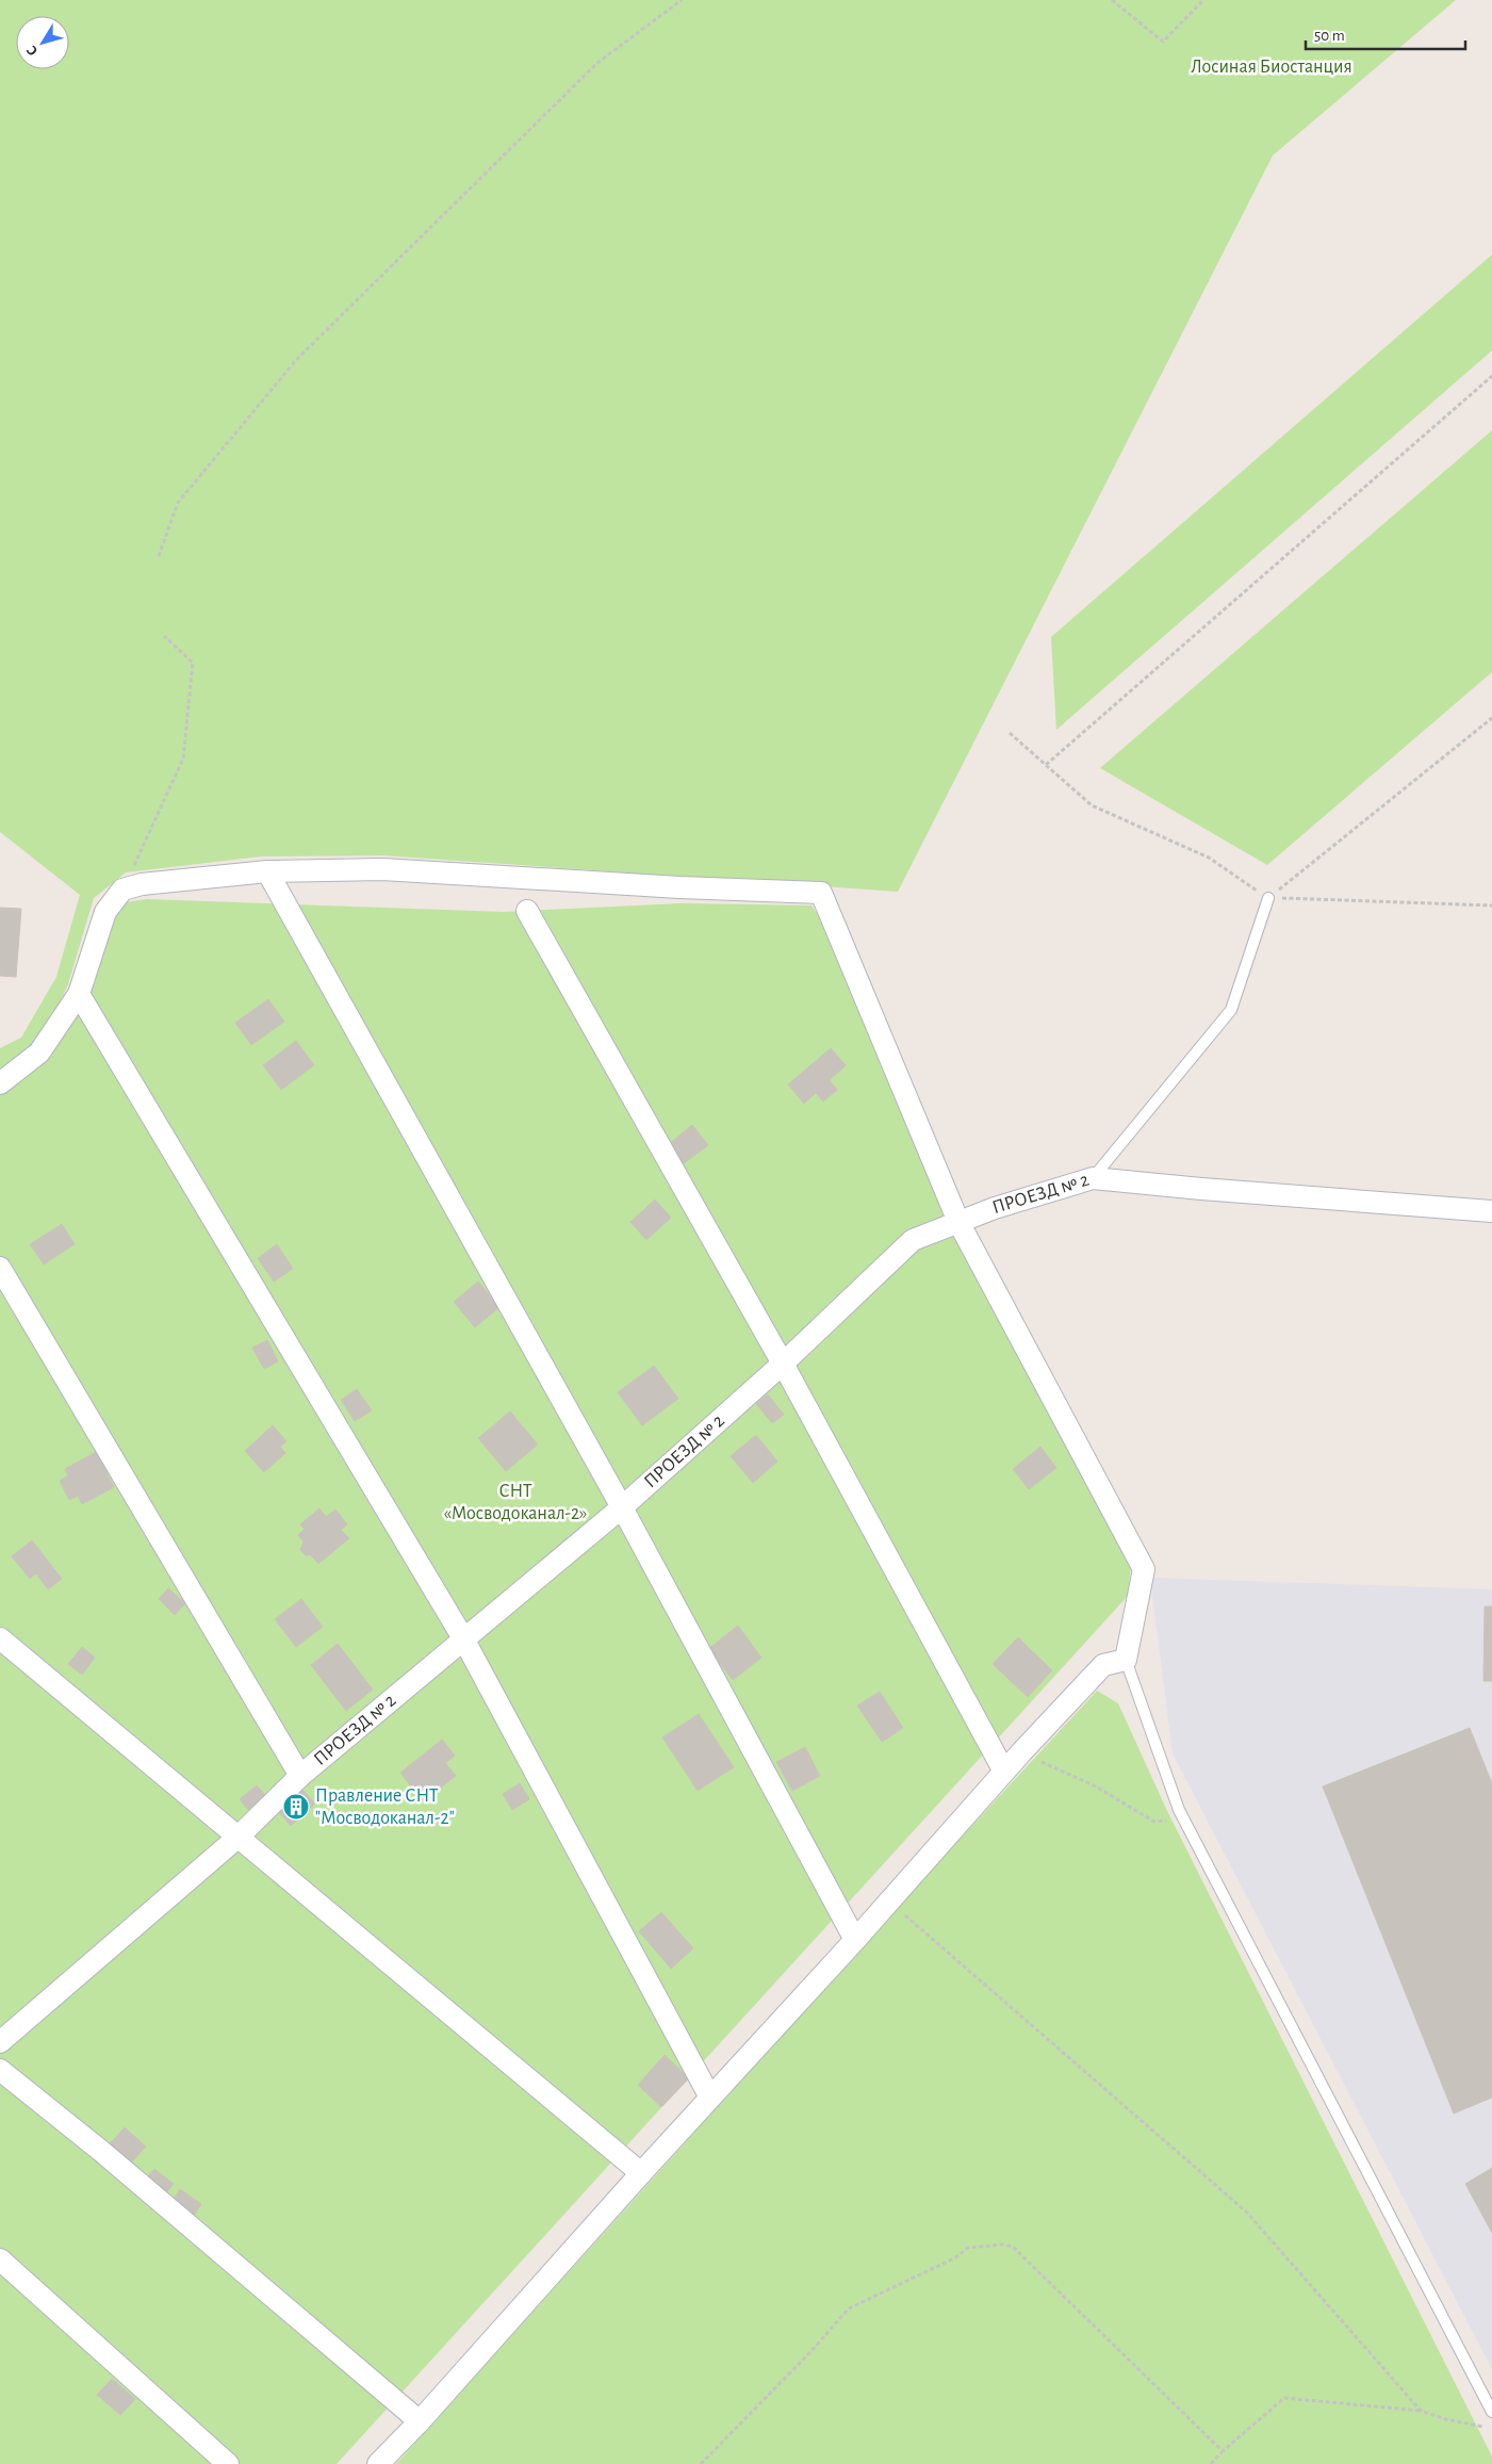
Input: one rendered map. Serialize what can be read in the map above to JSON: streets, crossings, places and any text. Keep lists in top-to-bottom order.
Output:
{
  "streets": {
    "street": ["ПРОЕЗД № 2"]
  },
  "parks": ["Лосиная Биостанция", "СНТ «Мосводоканал-2»"],
  "places": {
    "building": ["Правление СНТ \"Мосводоканал-2\""]
  },
  "scale_bar": "50 m",
  "north": "bottom left"
}
